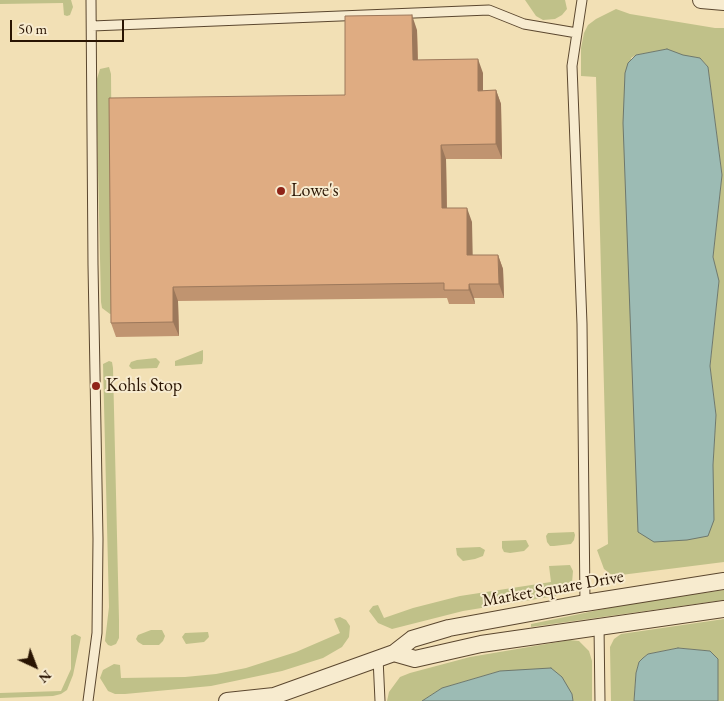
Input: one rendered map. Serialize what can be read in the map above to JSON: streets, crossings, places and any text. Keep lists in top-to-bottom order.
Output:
{
  "streets": {
    "street": ["Market Square Drive"]
  },
  "places": ["Lowe's", "Kohls Stop"],
  "scale_bar": "50 m",
  "north": "bottom right"
}
